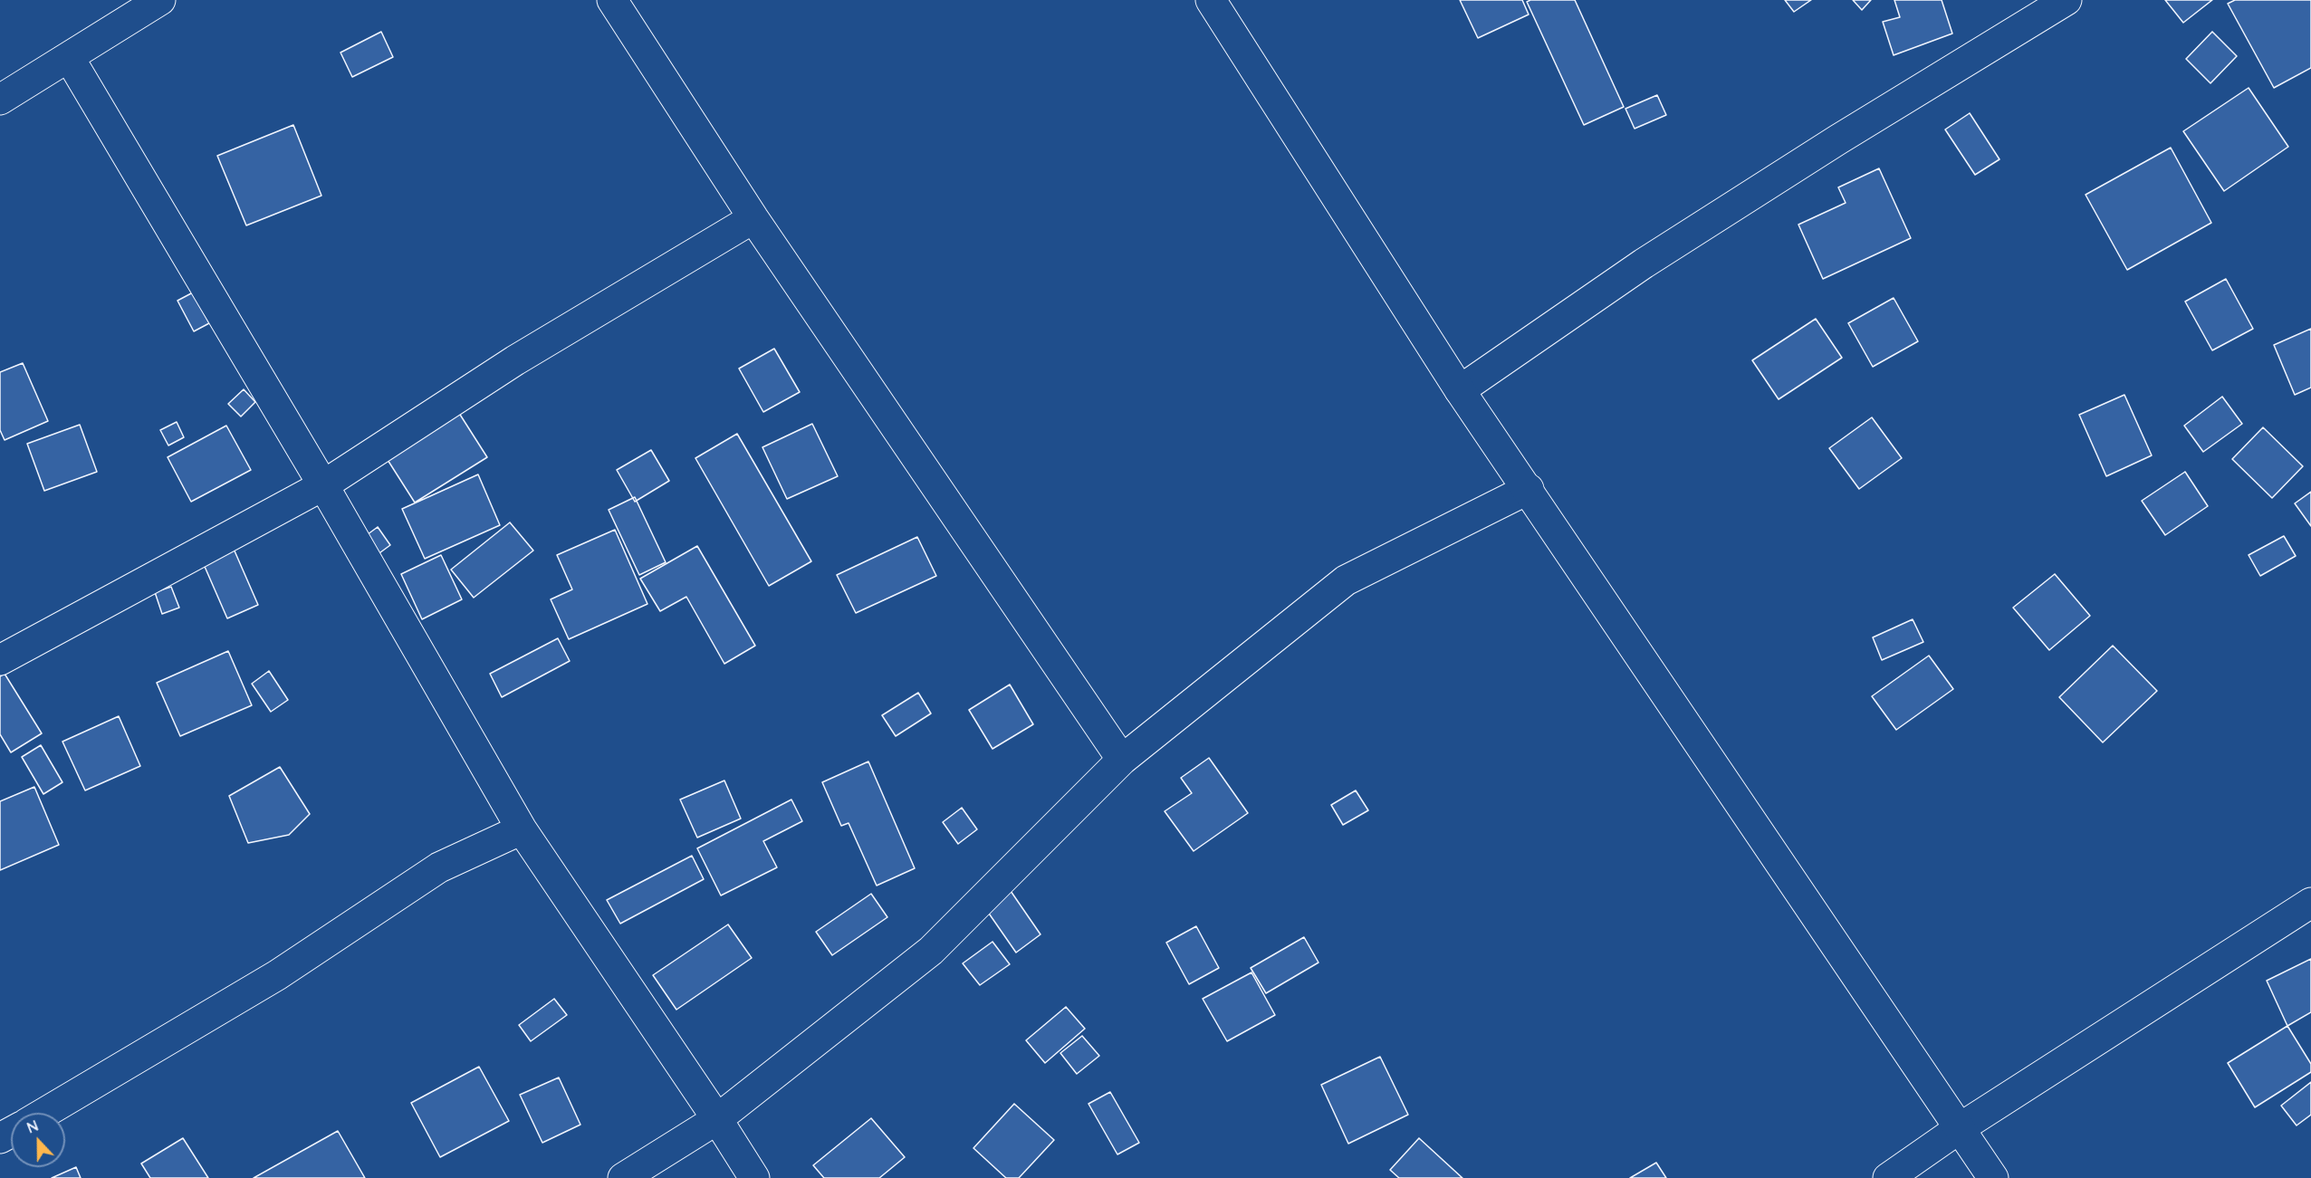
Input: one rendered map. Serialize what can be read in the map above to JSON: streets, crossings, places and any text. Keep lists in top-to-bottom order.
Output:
{
  "north": "top"
}
